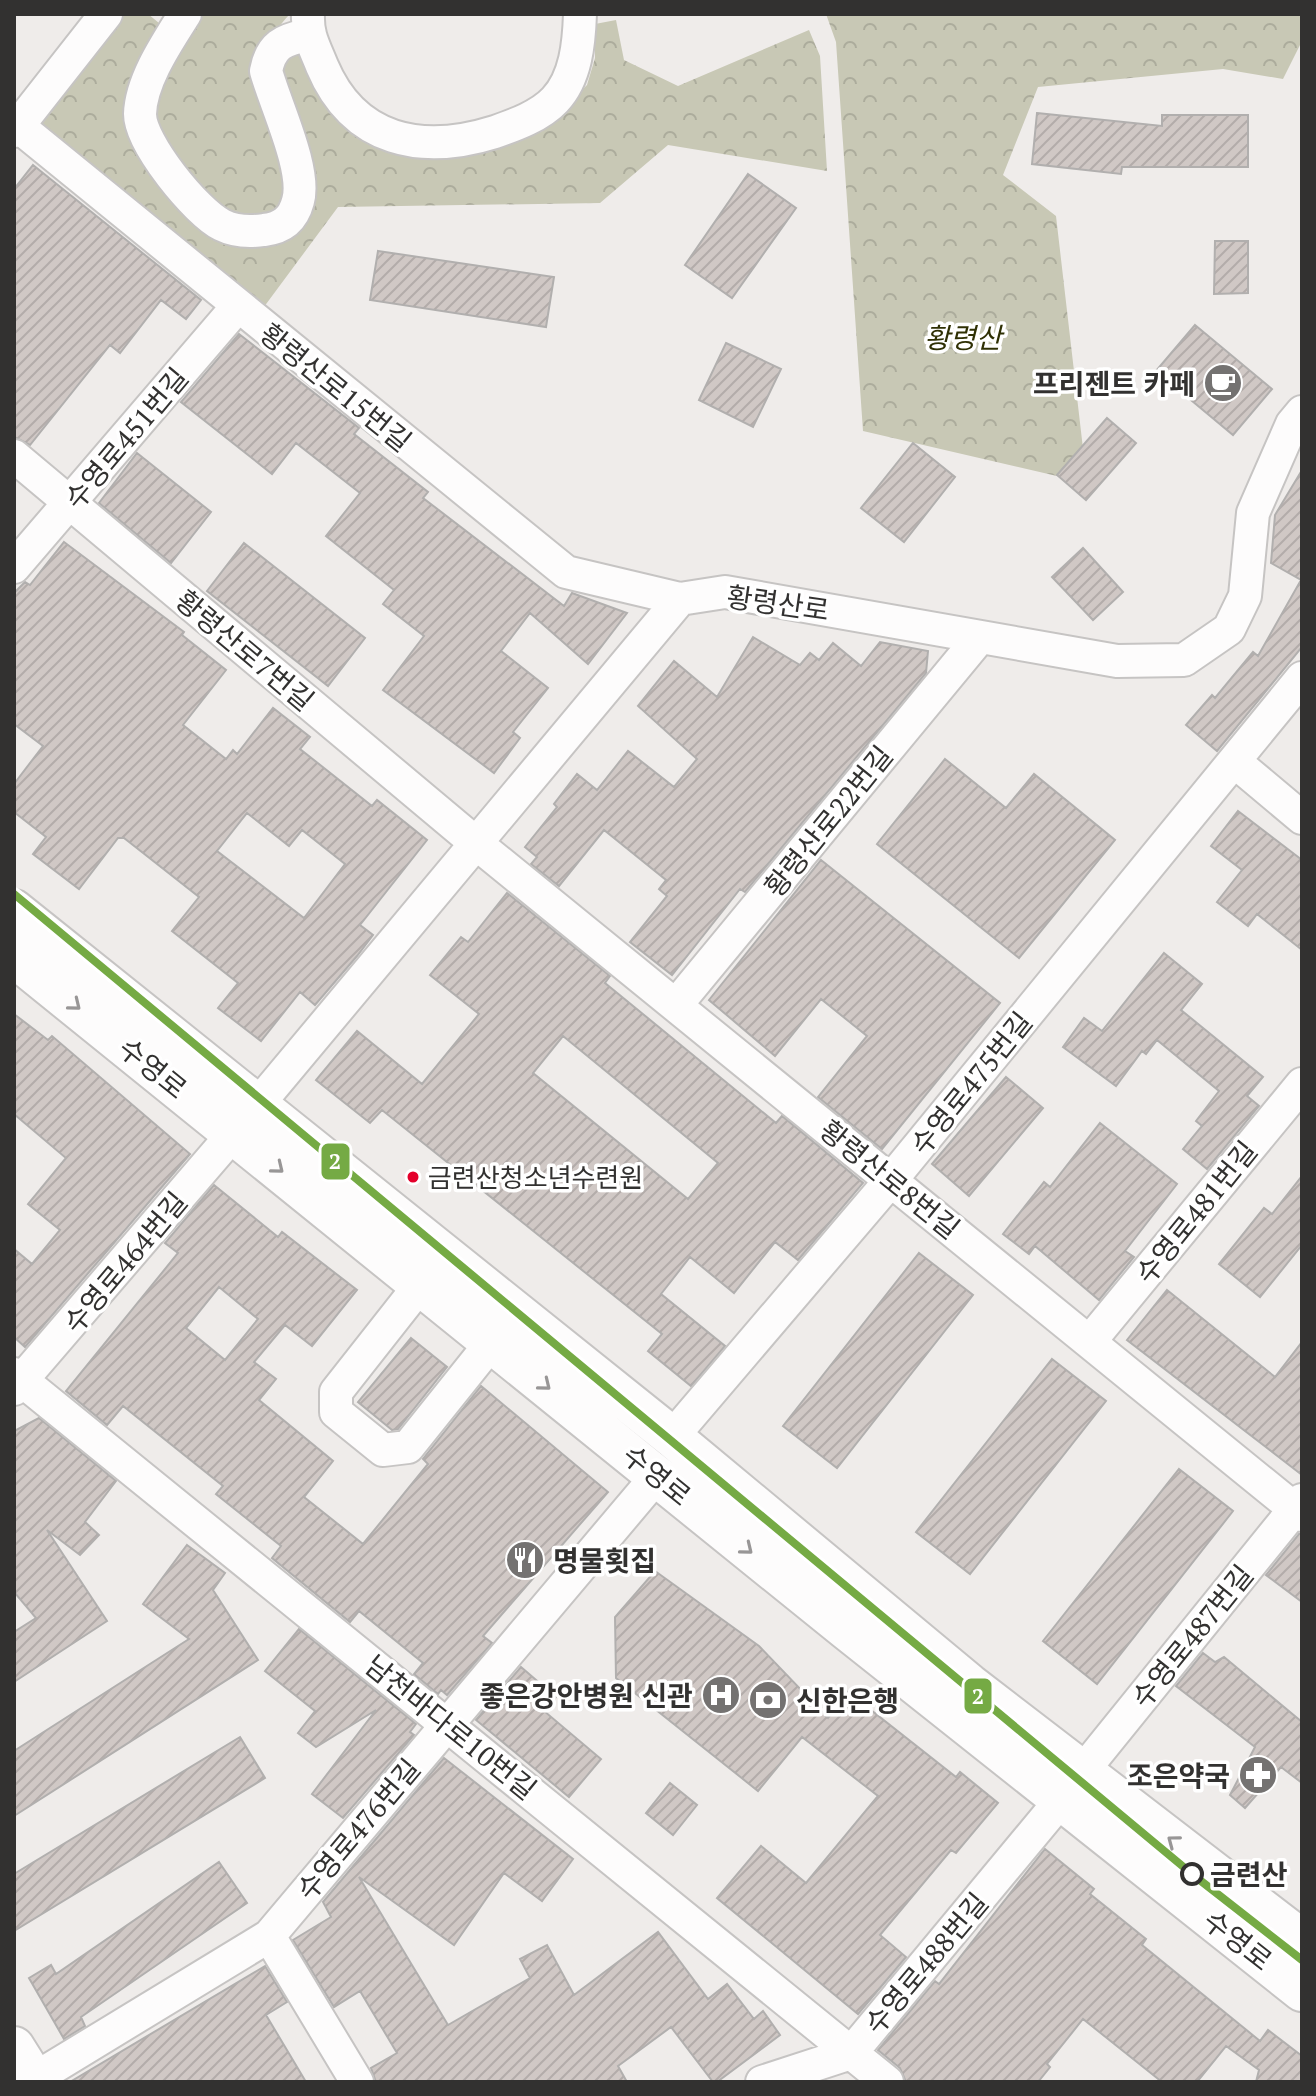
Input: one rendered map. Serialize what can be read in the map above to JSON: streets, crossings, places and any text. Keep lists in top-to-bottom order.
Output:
{
  "streets": {
    "main road": ["수영로"],
    "street": [
      "황령산로15번길",
      "수영로451번길",
      "황령산로",
      "황령산로7번길",
      "황령산로22번길",
      "수영로475번길",
      "황령산로8번길",
      "수영로481번길",
      "수영로464번길",
      "수영로487번길",
      "남천바다로10번길",
      "수영로476번길",
      "수영로488번길"
    ]
  },
  "crossings": [
    ["황령산로15번길", "수영로451번길"],
    ["황령산로15번길", "황령산로"],
    ["수영로451번길", "황령산로7번길"],
    ["황령산로", "황령산로22번길"],
    ["황령산로7번길", "황령산로8번길"],
    ["황령산로22번길", "황령산로8번길"],
    ["수영로", "수영로475번길"],
    ["수영로", "수영로464번길"],
    ["수영로", "수영로487번길"],
    ["수영로", "수영로476번길"],
    ["수영로", "수영로488번길"],
    ["수영로475번길", "황령산로8번길"],
    ["황령산로8번길", "수영로481번길"],
    ["황령산로8번길", "수영로487번길"],
    ["수영로464번길", "남천바다로10번길"],
    ["수영로487번길", "수영로488번길"],
    ["남천바다로10번길", "수영로476번길"],
    ["남천바다로10번길", "수영로488번길"]
  ],
  "parks": ["황령산"],
  "places": {
    "cafe": ["프리젠트 카페"],
    "other": ["금련산청소년수련원", "금련산"],
    "restaurant": ["명물횟집"],
    "hospital": ["좋은강안병원 신관"],
    "bank": ["신한은행"],
    "pharmacy": ["조은약국"]
  },
  "lines": ["transit line 2"]
}
